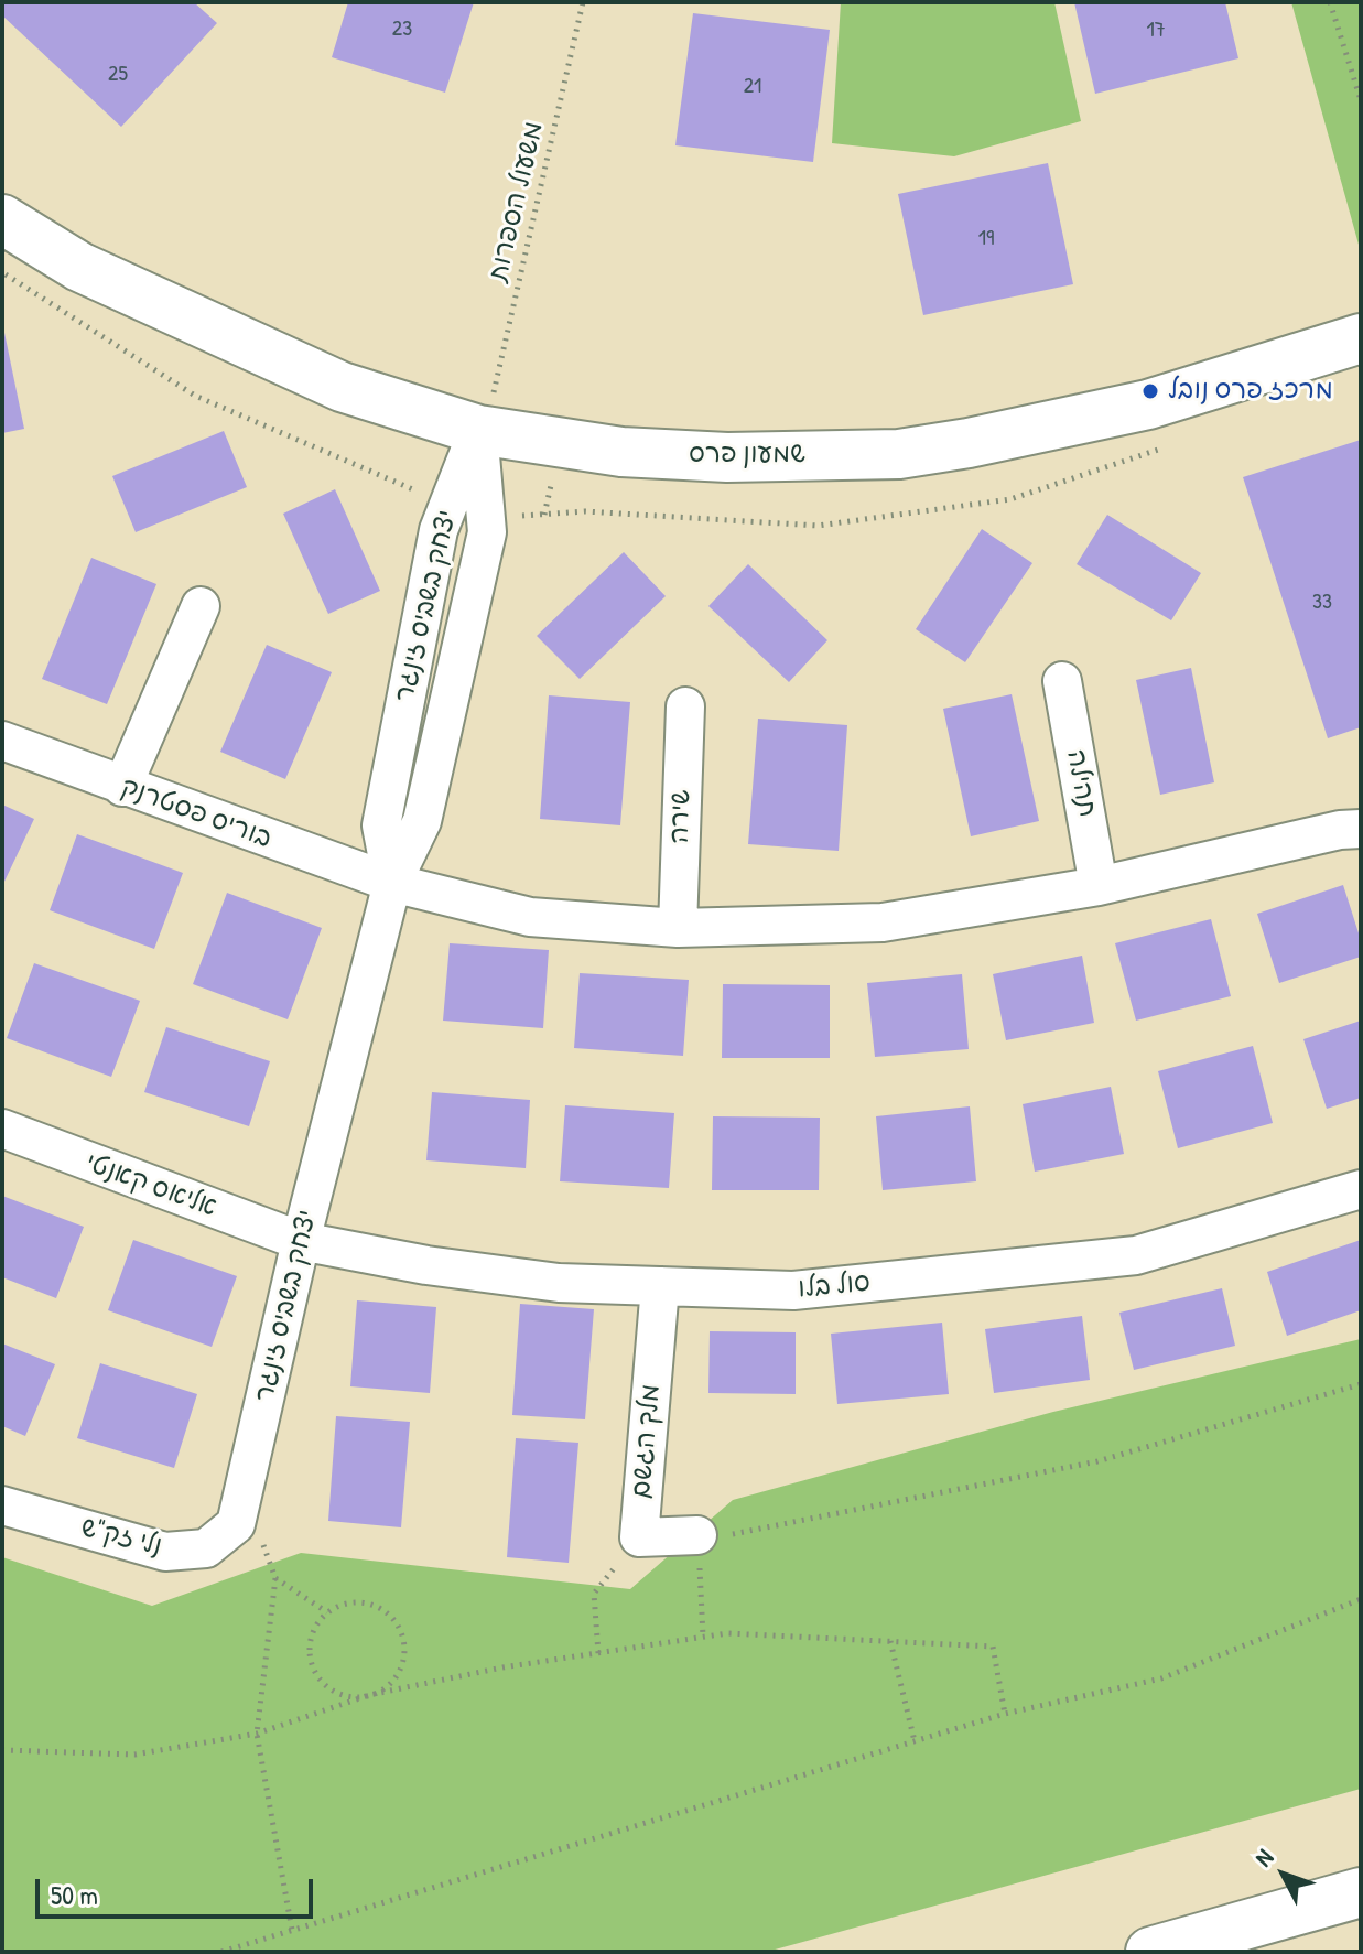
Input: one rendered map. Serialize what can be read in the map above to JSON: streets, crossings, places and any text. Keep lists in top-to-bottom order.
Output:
{
  "streets": {
    "main road": ["שמעון פרס"],
    "street": [
      "יצחק בשביס זינגר",
      "תהילה",
      "בוריס פסטרנק",
      "שירה",
      "אליאס קאנטי",
      "סול בלו",
      "מלך הגשם",
      "נלי זק\"ש"
    ],
    "path": ["משעול הספרות"]
  },
  "crossings": [
    ["משעול הספרות", "שמעון פרס"],
    ["משעול הספרות", "יצחק בשביס זינגר"],
    ["שמעון פרס", "יצחק בשביס זינגר"],
    ["יצחק בשביס זינגר", "בוריס פסטרנק"],
    ["יצחק בשביס זינגר", "אליאס קאנטי"],
    ["יצחק בשביס זינגר", "סול בלו"],
    ["יצחק בשביס זינגר", "נלי זק\"ש"],
    ["אליאס קאנטי", "סול בלו"],
    ["סול בלו", "מלך הגשם"]
  ],
  "places": ["מרכז פרס נובל"],
  "house_numbers": [
    "23",
    "17",
    "25",
    "21",
    "19",
    "33"
  ],
  "scale_bar": "50 m",
  "north": "top left"
}
